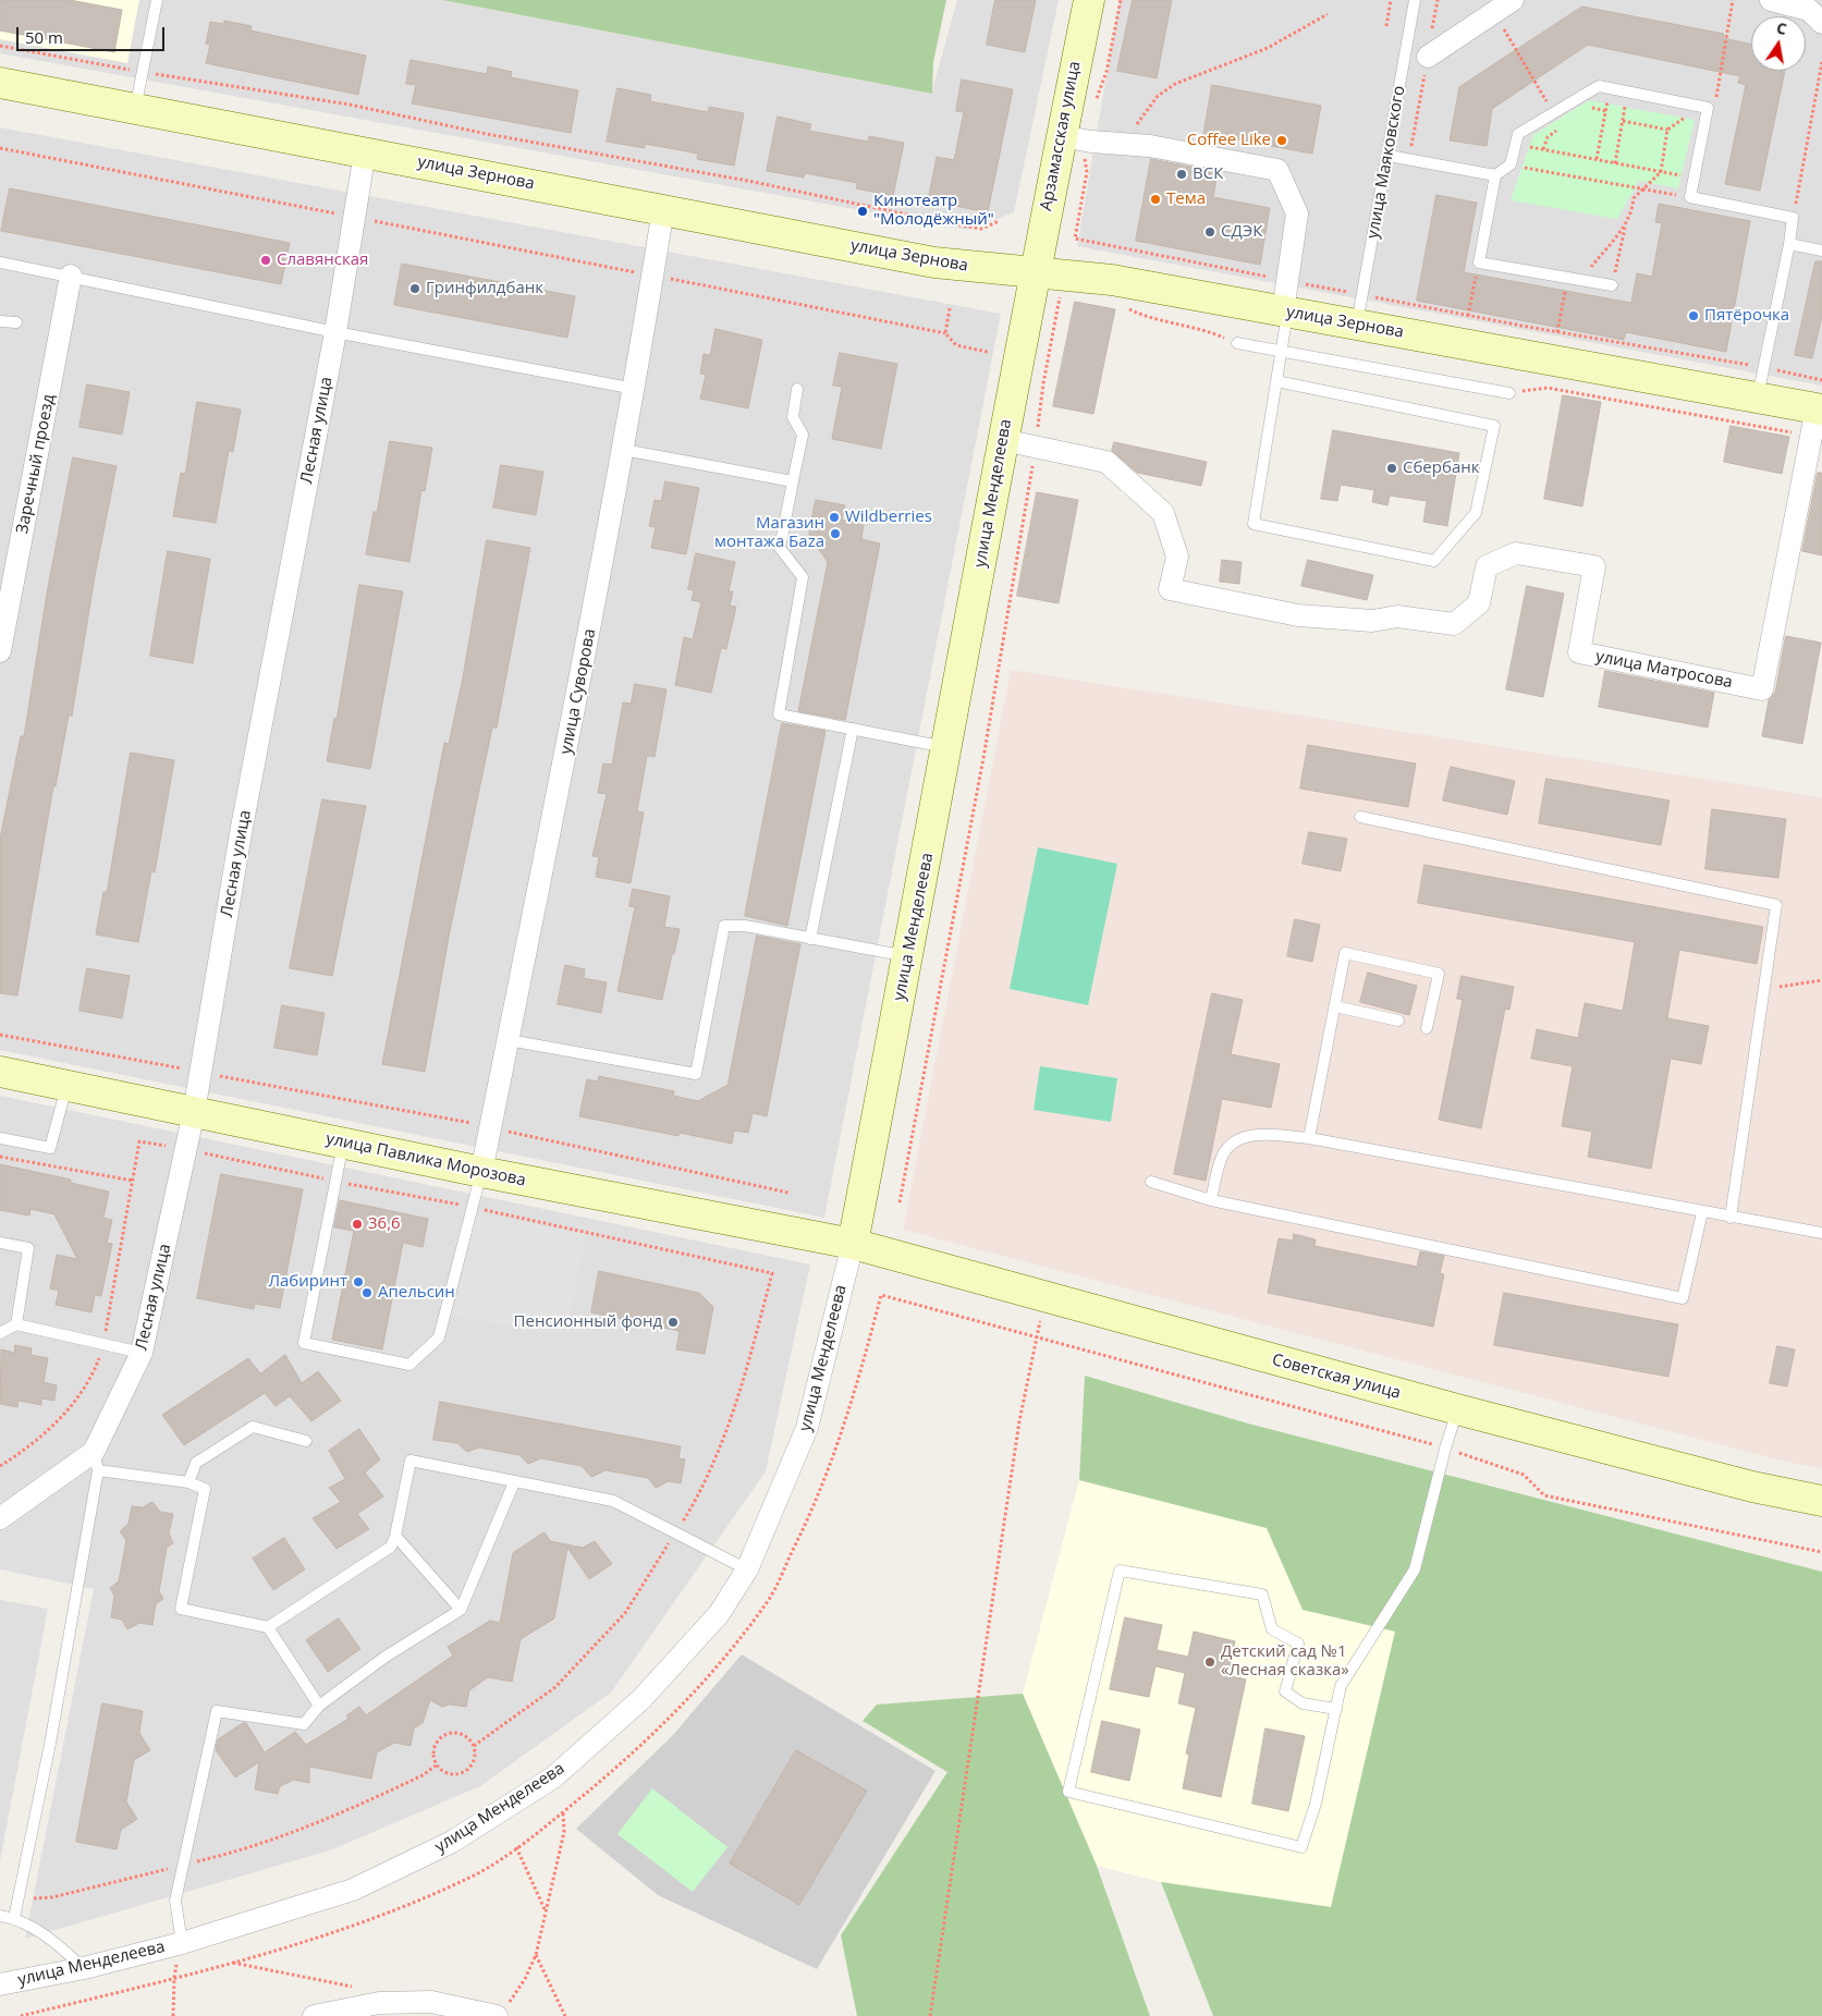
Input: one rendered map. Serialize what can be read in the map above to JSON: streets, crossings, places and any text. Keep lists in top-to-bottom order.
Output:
{
  "streets": {
    "street": [
      "Арзамасская улица",
      "улица Зернова",
      "Лесная улица",
      "Заречный проезд",
      "улица Менделеева",
      "улица Матросова",
      "улица Суворова",
      "улица Павлика Морозова",
      "Советская улица"
    ],
    "lane": ["улица Маяковского"]
  },
  "crossings": [
    ["Арзамасская улица", "улица Зернова"],
    ["Арзамасская улица", "улица Менделеева"],
    ["улица Маяковского", "улица Зернова"],
    ["улица Зернова", "Лесная улица"],
    ["улица Зернова", "улица Менделеева"],
    ["улица Зернова", "улица Матросова"],
    ["улица Зернова", "улица Суворова"],
    ["Лесная улица", "улица Павлика Морозова"],
    ["улица Менделеева", "улица Матросова"],
    ["улица Менделеева", "улица Павлика Морозова"],
    ["улица Менделеева", "Советская улица"],
    ["улица Суворова", "улица Павлика Морозова"],
    ["улица Павлика Морозова", "Советская улица"]
  ],
  "places": [
    "Coffee Like",
    "ВСК",
    "Тема",
    "Кинотеатр \"Молодёжный\"",
    "СДЭК",
    "Славянская",
    "Гринфилдбанк",
    "Пятёрочка",
    "Сбербанк",
    "Wildberries",
    "Магазин монтажа Баzа",
    "36,6",
    "Лабиринт",
    "Апельсин",
    "Пенсионный фонд",
    "Детский сад №1 «Лесная сказка»"
  ],
  "scale_bar": "50 m",
  "north": "top"
}
